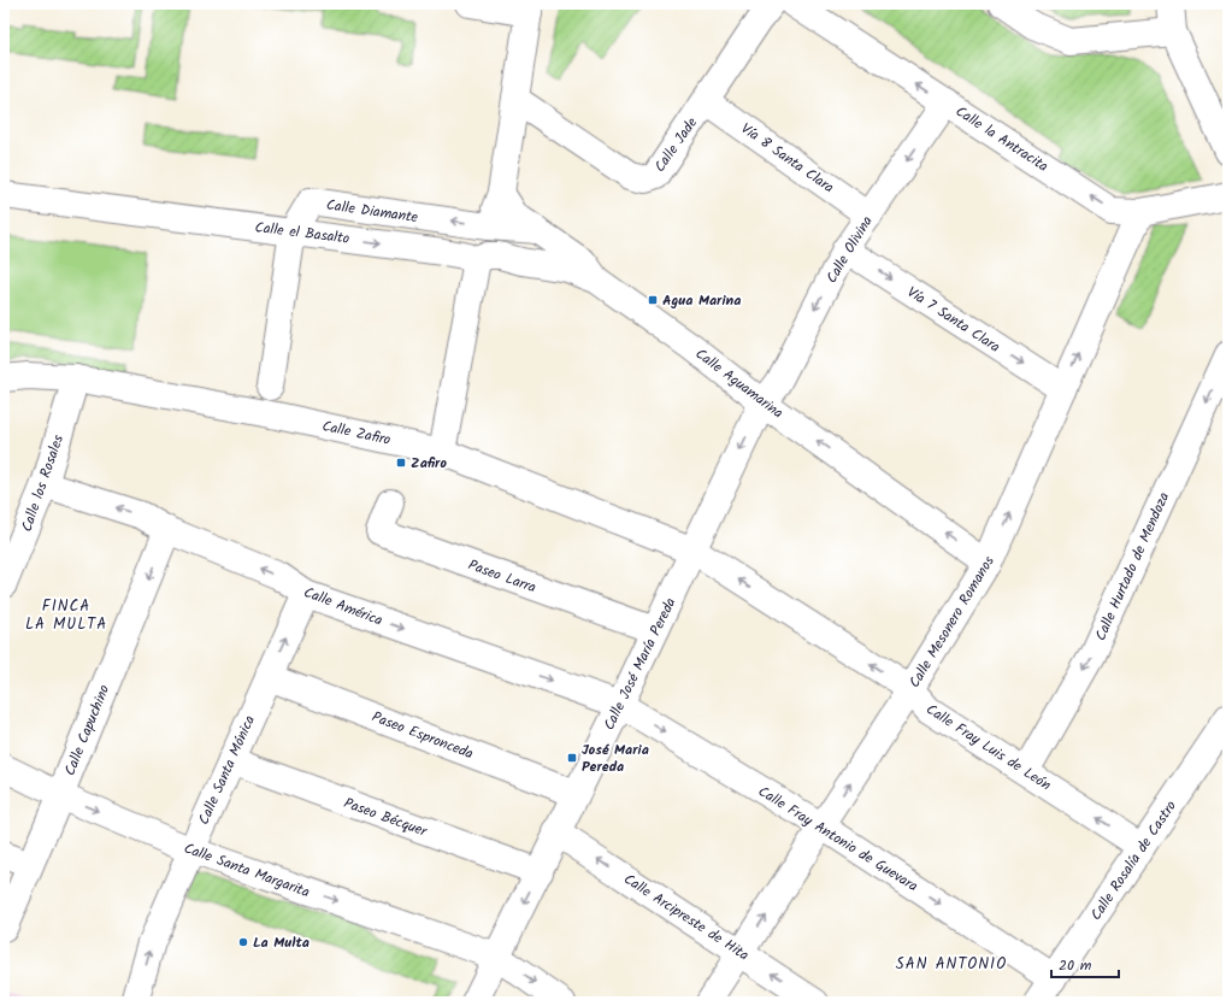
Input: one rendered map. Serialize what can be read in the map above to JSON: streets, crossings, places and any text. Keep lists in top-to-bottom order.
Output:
{
  "streets": {
    "street": [
      "Calle la Antracita",
      "Calle Jade",
      "Vía 8 Santa Clara",
      "Calle Diamante",
      "Calle el Basalto",
      "Calle Olivina",
      "Vía 7 Santa Clara",
      "Calle Aguamarina",
      "Calle Zafiro",
      "Calle los Rosales",
      "Calle Hurtado de Mendoza",
      "Paseo Larra",
      "Calle América",
      "Calle Mesonero Romanos",
      "Calle José María Pereda",
      "Calle Capuchino",
      "Paseo Espronceda",
      "Calle Fray Luis de León",
      "Calle Santa Mónica",
      "Paseo Bécquer",
      "Calle Fray Antonio de Guevara",
      "Calle Rosalía de Castro",
      "Calle Santa Margarita",
      "Calle Arcipreste de Hita"
    ]
  },
  "crossings": [
    ["Calle la Antracita", "Calle Olivina"],
    ["Calle la Antracita", "Calle Mesonero Romanos"],
    ["Calle Jade", "Vía 8 Santa Clara"],
    ["Vía 8 Santa Clara", "Calle Olivina"],
    ["Calle Diamante", "Calle el Basalto"],
    ["Calle Diamante", "Calle Aguamarina"],
    ["Calle el Basalto", "Calle Aguamarina"],
    ["Calle Olivina", "Vía 7 Santa Clara"],
    ["Calle Olivina", "Calle Aguamarina"],
    ["Calle Olivina", "Calle José María Pereda"],
    ["Vía 7 Santa Clara", "Calle Mesonero Romanos"],
    ["Calle Aguamarina", "Calle Mesonero Romanos"],
    ["Calle Aguamarina", "Calle José María Pereda"],
    ["Calle Zafiro", "Calle los Rosales"],
    ["Calle Zafiro", "Calle José María Pereda"],
    ["Calle Zafiro", "Calle Fray Luis de León"],
    ["Calle los Rosales", "Calle América"],
    ["Calle Hurtado de Mendoza", "Calle Fray Luis de León"],
    ["Paseo Larra", "Calle José María Pereda"],
    ["Calle América", "Calle José María Pereda"],
    ["Calle América", "Calle Capuchino"],
    ["Calle América", "Calle Santa Mónica"],
    ["Calle América", "Calle Fray Antonio de Guevara"],
    ["Calle Mesonero Romanos", "Calle Fray Luis de León"],
    ["Calle Mesonero Romanos", "Calle Fray Antonio de Guevara"],
    ["Calle Mesonero Romanos", "Calle Arcipreste de Hita"],
    ["Calle José María Pereda", "Paseo Espronceda"],
    ["Calle José María Pereda", "Calle Fray Luis de León"],
    ["Calle José María Pereda", "Paseo Bécquer"],
    ["Calle José María Pereda", "Calle Fray Antonio de Guevara"],
    ["Calle José María Pereda", "Calle Santa Margarita"],
    ["Calle José María Pereda", "Calle Arcipreste de Hita"],
    ["Calle Capuchino", "Calle Santa Margarita"],
    ["Paseo Espronceda", "Calle Santa Mónica"],
    ["Calle Fray Luis de León", "Calle Rosalía de Castro"],
    ["Calle Santa Mónica", "Paseo Bécquer"],
    ["Calle Santa Mónica", "Calle Santa Margarita"],
    ["Calle Fray Antonio de Guevara", "Calle Rosalía de Castro"]
  ],
  "one_way": [
    "Calle la Antracita",
    "Calle Diamante",
    "Calle Olivina",
    "Vía 7 Santa Clara",
    "Calle Aguamarina",
    "Calle Hurtado de Mendoza",
    "Calle Mesonero Romanos",
    "Calle José María Pereda",
    "Calle Capuchino",
    "Calle Fray Luis de León",
    "Calle Santa Mónica",
    "Calle Fray Antonio de Guevara",
    "Calle Santa Margarita",
    "Calle Arcipreste de Hita"
  ],
  "districts": ["FINCA LA MULTA", "SAN ANTONIO"],
  "places": {
    "transit": ["Agua Marina", "Zafiro", "José Maria Pereda"],
    "other": ["La Multa"]
  },
  "scale_bar": "20 m"
}
